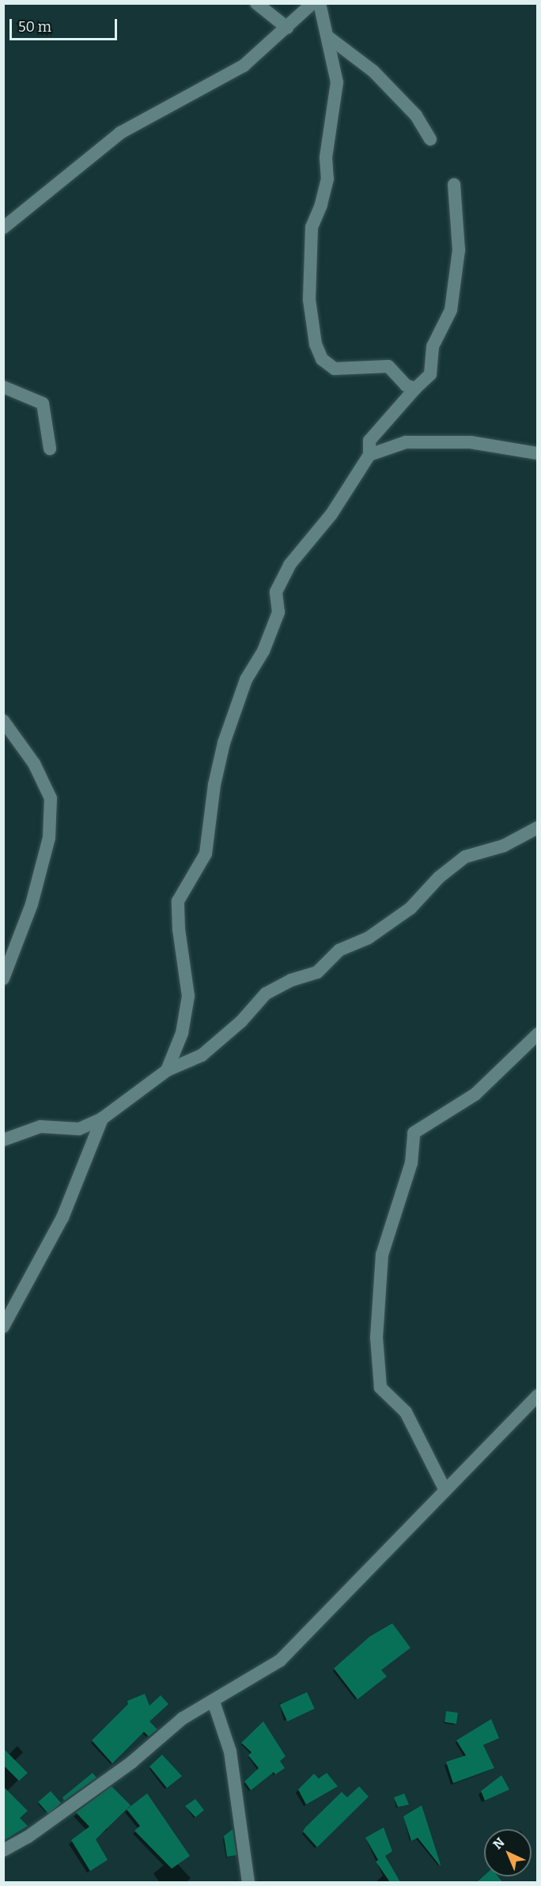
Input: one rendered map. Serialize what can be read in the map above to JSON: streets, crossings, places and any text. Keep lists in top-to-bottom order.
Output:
{
  "scale_bar": "50 m",
  "north": "top left"
}
